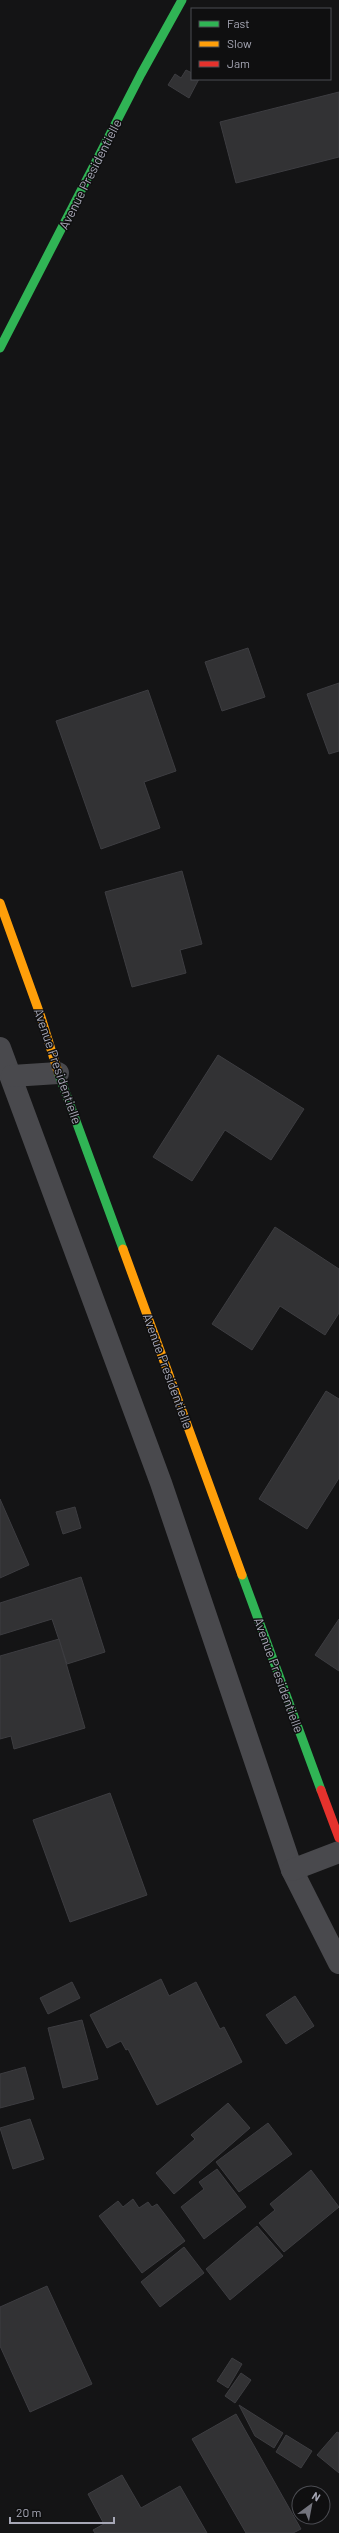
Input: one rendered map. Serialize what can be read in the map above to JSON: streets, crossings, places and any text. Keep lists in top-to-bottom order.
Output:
{
  "streets": {
    "street": ["Avenue Presidentielle"]
  },
  "legend": ["Fast", "Slow", "Jam"],
  "scale_bar": "20 m",
  "north": "top right"
}
